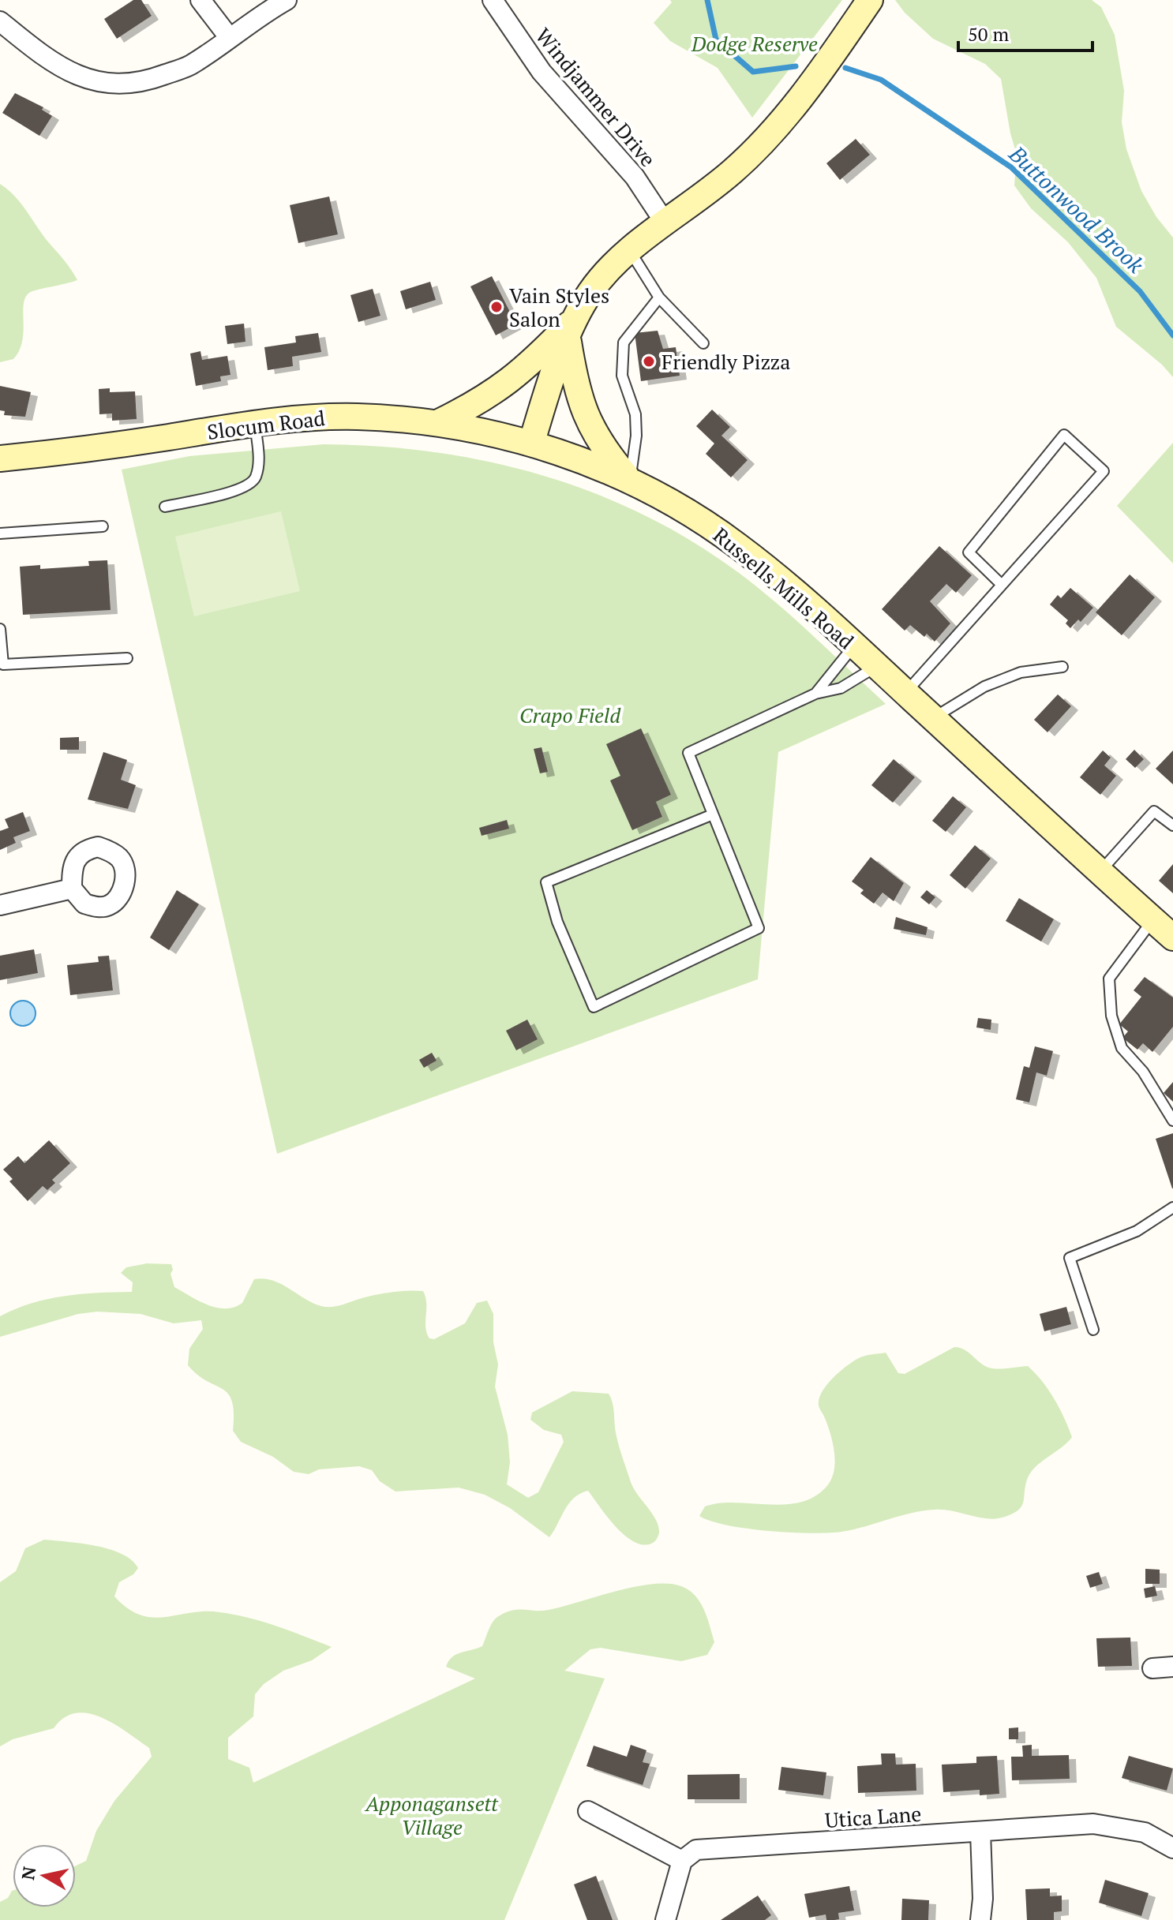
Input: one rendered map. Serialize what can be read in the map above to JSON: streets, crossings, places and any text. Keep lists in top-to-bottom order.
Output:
{
  "streets": {
    "main road": ["Slocum Road", "Russells Mills Road"],
    "street": ["Windjammer Drive", "Utica Lane"]
  },
  "crossings": [
    ["Slocum Road", "Russells Mills Road"]
  ],
  "water": ["Buttonwood Brook"],
  "parks": ["Dodge Reserve", "Crapo Field", "Apponagansett Village"],
  "places": ["Vain Styles Salon", "Friendly Pizza"],
  "scale_bar": "50 m",
  "north": "left"
}
